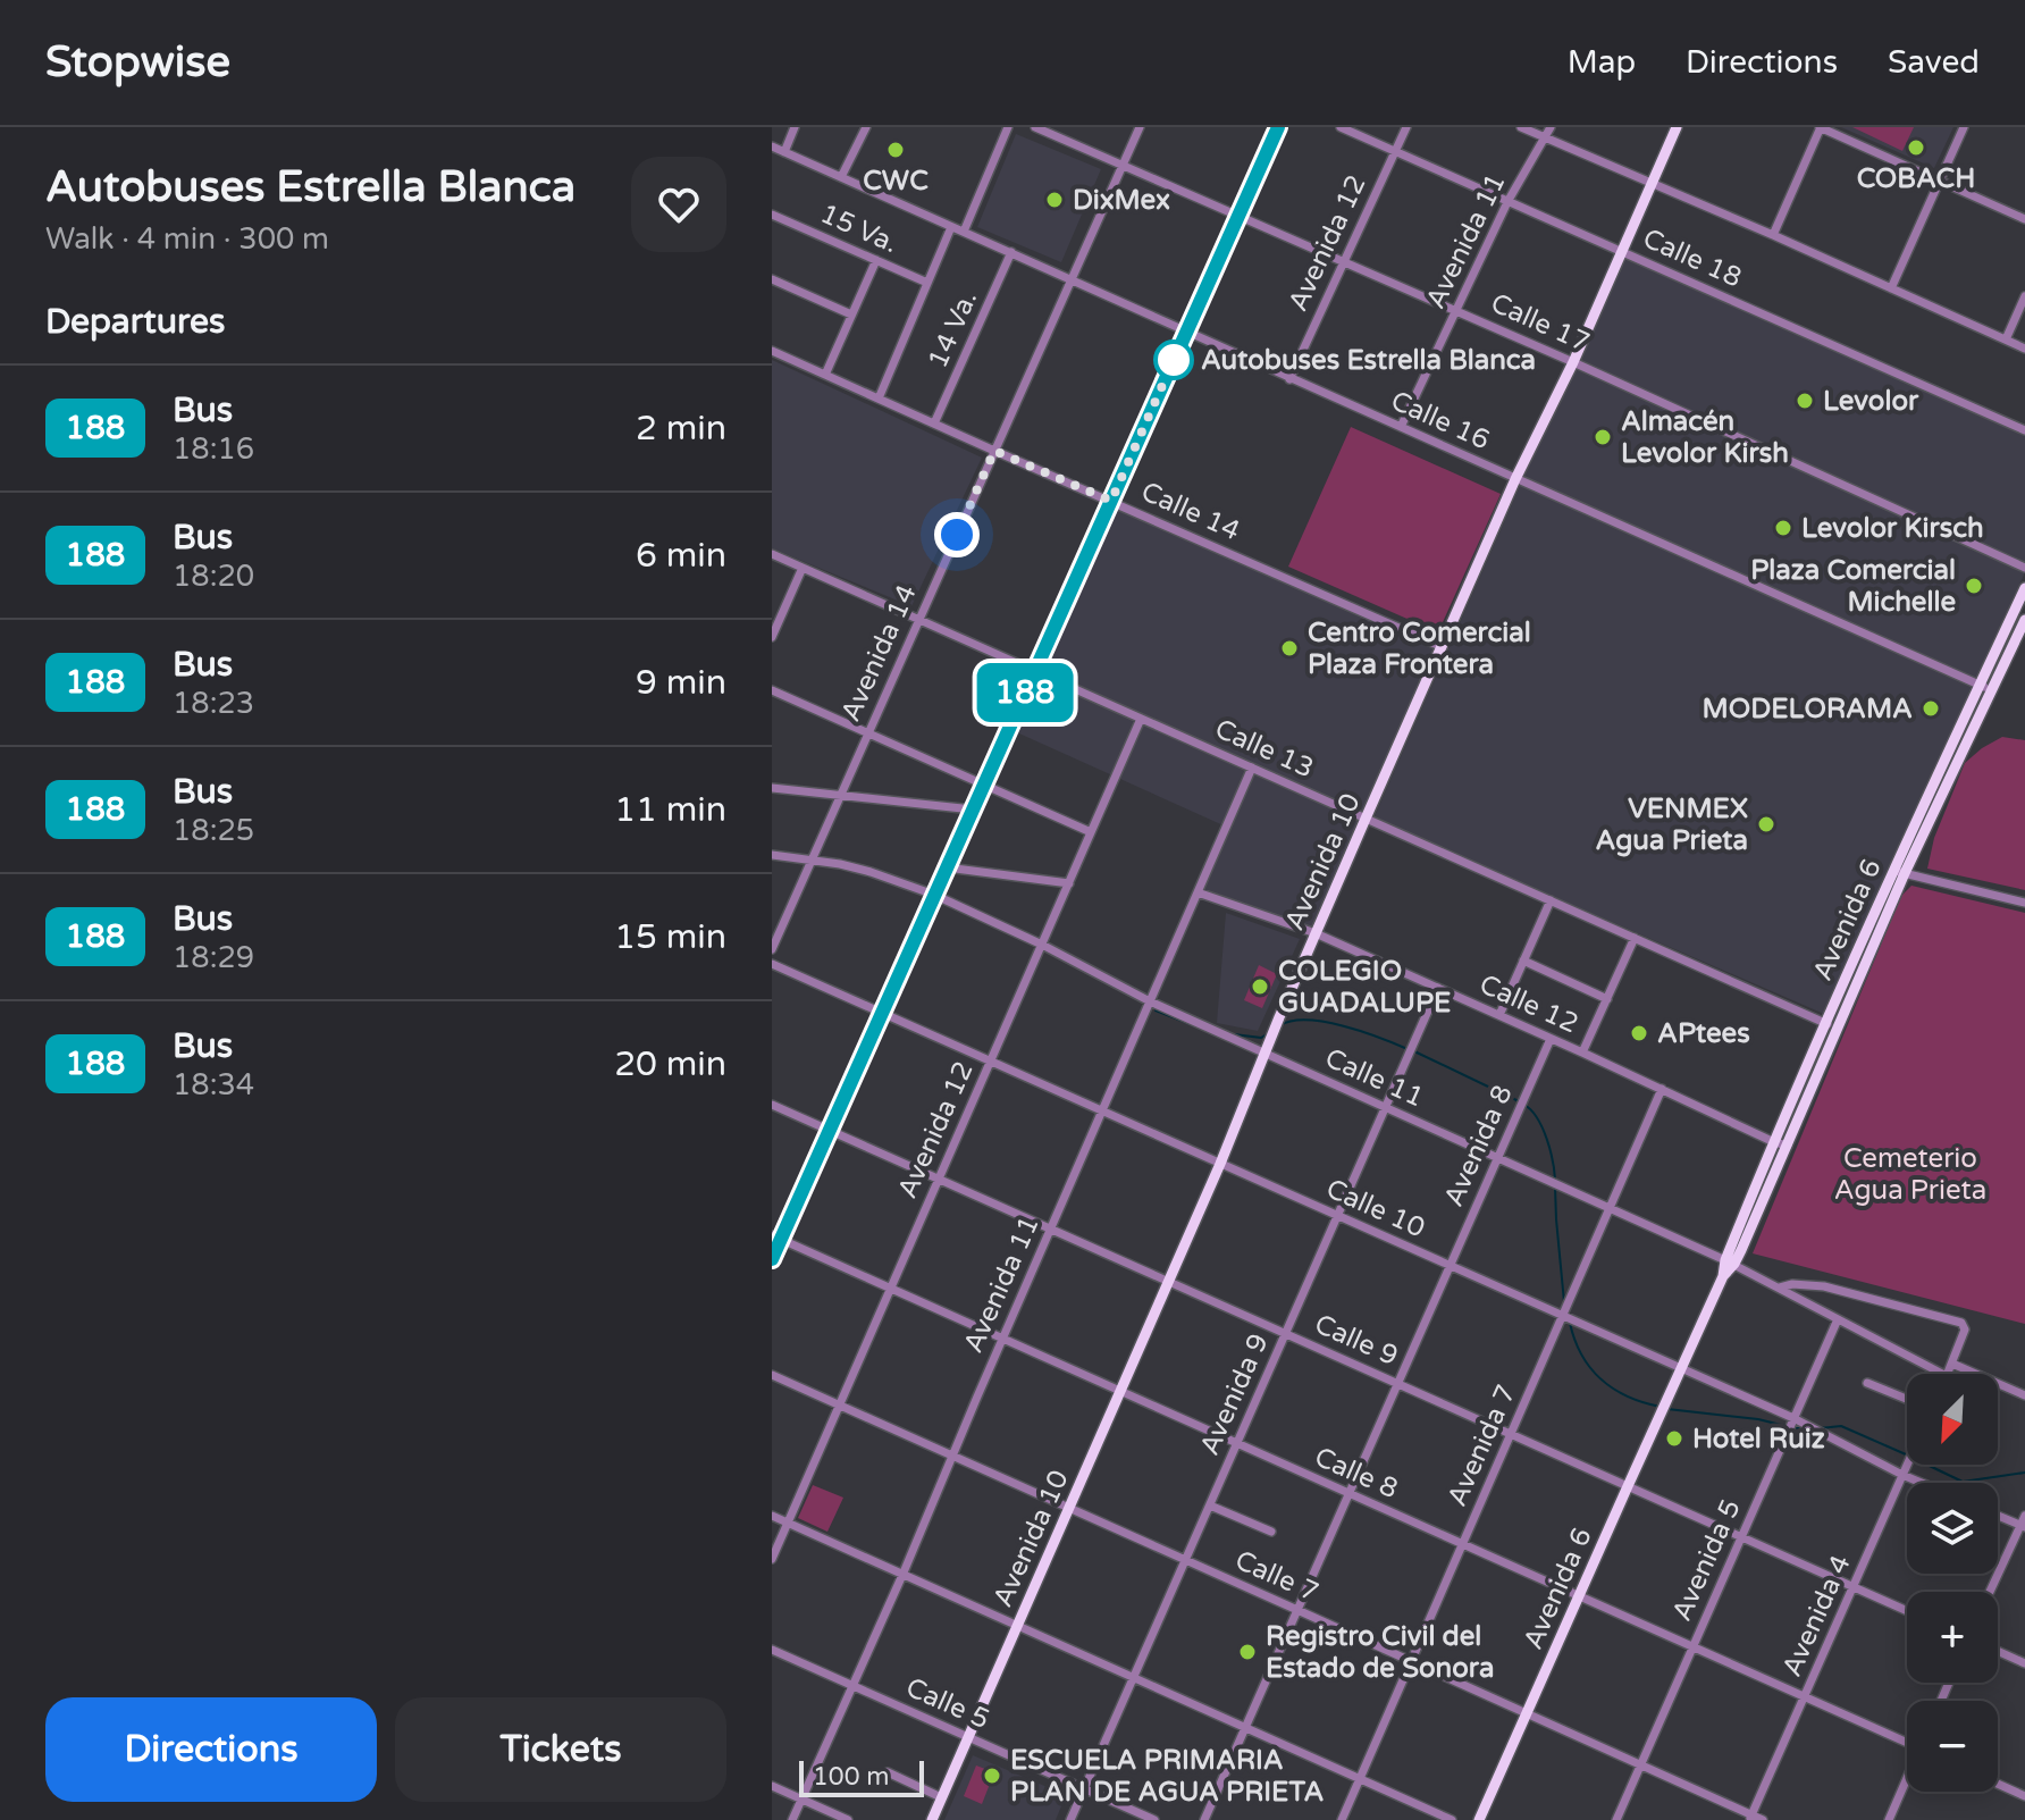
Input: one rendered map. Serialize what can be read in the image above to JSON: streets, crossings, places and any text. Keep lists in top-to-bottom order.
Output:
{
  "streets": {
    "main road": ["Avenida 10", "Avenida 6"],
    "street": [
      "15 Va.",
      "Avenida 11",
      "Avenida 12",
      "Calle 18",
      "Calle 17",
      "14 Va.",
      "Calle 16",
      "Calle 14",
      "Avenida 14",
      "Calle 13",
      "Calle 12",
      "Calle 11",
      "Avenida 8",
      "Calle 10",
      "Calle 9",
      "Avenida 9",
      "Avenida 7",
      "Calle 8",
      "Avenida 5",
      "Calle 7",
      "Avenida 4",
      "Calle 5"
    ]
  },
  "crossings": [
    ["Avenida 11", "Calle 18"],
    ["Avenida 11", "Calle 17"],
    ["Avenida 11", "Calle 16"],
    ["Avenida 11", "Calle 13"],
    ["Avenida 11", "Calle 12"],
    ["Avenida 11", "Calle 11"],
    ["Avenida 11", "Calle 10"],
    ["Avenida 11", "Calle 9"],
    ["Avenida 11", "Calle 8"],
    ["Avenida 11", "Calle 7"],
    ["Avenida 11", "Calle 5"],
    ["Avenida 12", "Calle 18"],
    ["Avenida 12", "Calle 17"],
    ["Avenida 12", "Calle 16"],
    ["Avenida 12", "Calle 13"],
    ["Avenida 12", "Calle 11"],
    ["Avenida 12", "Calle 10"],
    ["Avenida 12", "Calle 9"],
    ["Avenida 12", "Calle 8"],
    ["Avenida 12", "Calle 7"],
    ["Calle 18", "Avenida 10"],
    ["Calle 17", "Avenida 14"],
    ["Calle 17", "Avenida 10"],
    ["14 Va.", "Calle 16"],
    ["14 Va.", "Calle 14"],
    ["Calle 16", "Avenida 14"],
    ["Calle 16", "Avenida 10"],
    ["Calle 16", "Avenida 6"],
    ["Calle 14", "Avenida 14"],
    ["Calle 14", "Avenida 10"],
    ["Avenida 14", "Calle 13"],
    ["Avenida 14", "Calle 11"],
    ["Calle 13", "Avenida 10"],
    ["Calle 13", "Avenida 6"],
    ["Avenida 10", "Calle 12"],
    ["Avenida 10", "Calle 11"],
    ["Avenida 10", "Calle 10"],
    ["Avenida 10", "Calle 9"],
    ["Avenida 10", "Calle 8"],
    ["Avenida 10", "Calle 7"],
    ["Avenida 10", "Calle 5"],
    ["Avenida 6", "Calle 12"],
    ["Avenida 6", "Calle 11"],
    ["Avenida 6", "Calle 10"],
    ["Avenida 6", "Calle 9"],
    ["Avenida 6", "Calle 8"],
    ["Avenida 6", "Calle 7"],
    ["Calle 12", "Avenida 8"],
    ["Calle 12", "Avenida 9"],
    ["Calle 12", "Avenida 7"],
    ["Calle 11", "Avenida 8"],
    ["Calle 11", "Avenida 9"],
    ["Calle 11", "Avenida 7"],
    ["Calle 11", "Avenida 5"],
    ["Avenida 8", "Calle 10"],
    ["Avenida 8", "Calle 9"],
    ["Avenida 8", "Calle 8"],
    ["Avenida 8", "Calle 7"],
    ["Calle 10", "Avenida 9"],
    ["Calle 10", "Avenida 7"],
    ["Calle 10", "Avenida 5"],
    ["Calle 10", "Avenida 4"],
    ["Calle 9", "Avenida 9"],
    ["Calle 9", "Avenida 7"],
    ["Calle 9", "Avenida 5"],
    ["Calle 9", "Avenida 4"],
    ["Avenida 9", "Calle 8"],
    ["Avenida 9", "Calle 7"],
    ["Avenida 9", "Calle 5"],
    ["Avenida 7", "Calle 8"],
    ["Avenida 7", "Calle 7"],
    ["Calle 8", "Avenida 5"],
    ["Calle 8", "Avenida 4"],
    ["Avenida 5", "Calle 7"],
    ["Calle 7", "Avenida 4"]
  ],
  "parks": ["Cemeterio Agua Prieta"],
  "places": [
    "COBACH",
    "CWC",
    "DixMex",
    "Autobuses Estrella Blanca",
    "Levolor",
    "Almacén Levolor Kirsh",
    "Levolor Kirsch",
    "Plaza Comercial Michelle",
    "Centro Comercial Plaza Frontera",
    "MODELORAMA",
    "VENMEX Agua Prieta",
    "COLEGIO GUADALUPE",
    "APtees",
    "Hotel Ruiz",
    "Registro Civil del Estado de Sonora",
    "ESCUELA PRIMARIA PLAN DE AGUA PRIETA"
  ],
  "lines": ["bus line 188"],
  "scale_bar": "100 m",
  "north": "bottom left",
  "page": {
    "header": "Stopwise",
    "nav": ["Map", "Directions", "Saved"],
    "heading": [
      ["Autobuses Estrella Blanca", "Walk · 4 min · 300 m"],
      "Departures"
    ],
    "on_map": "188",
    "list": [
      {
        "mark": "188",
        "name": "Bus",
        "note": "18:16",
        "value": "2 min"
      },
      {
        "mark": "188",
        "name": "Bus",
        "note": "18:20",
        "value": "6 min"
      },
      {
        "mark": "188",
        "name": "Bus",
        "note": "18:23",
        "value": "9 min"
      },
      {
        "mark": "188",
        "name": "Bus",
        "note": "18:25",
        "value": "11 min"
      },
      {
        "mark": "188",
        "name": "Bus",
        "note": "18:29",
        "value": "15 min"
      },
      {
        "mark": "188",
        "name": "Bus",
        "note": "18:34",
        "value": "20 min"
      }
    ],
    "map_buttons": ["+", "−"],
    "buttons": ["Directions", "Tickets"],
    "scale": "100 m"
  }
}
